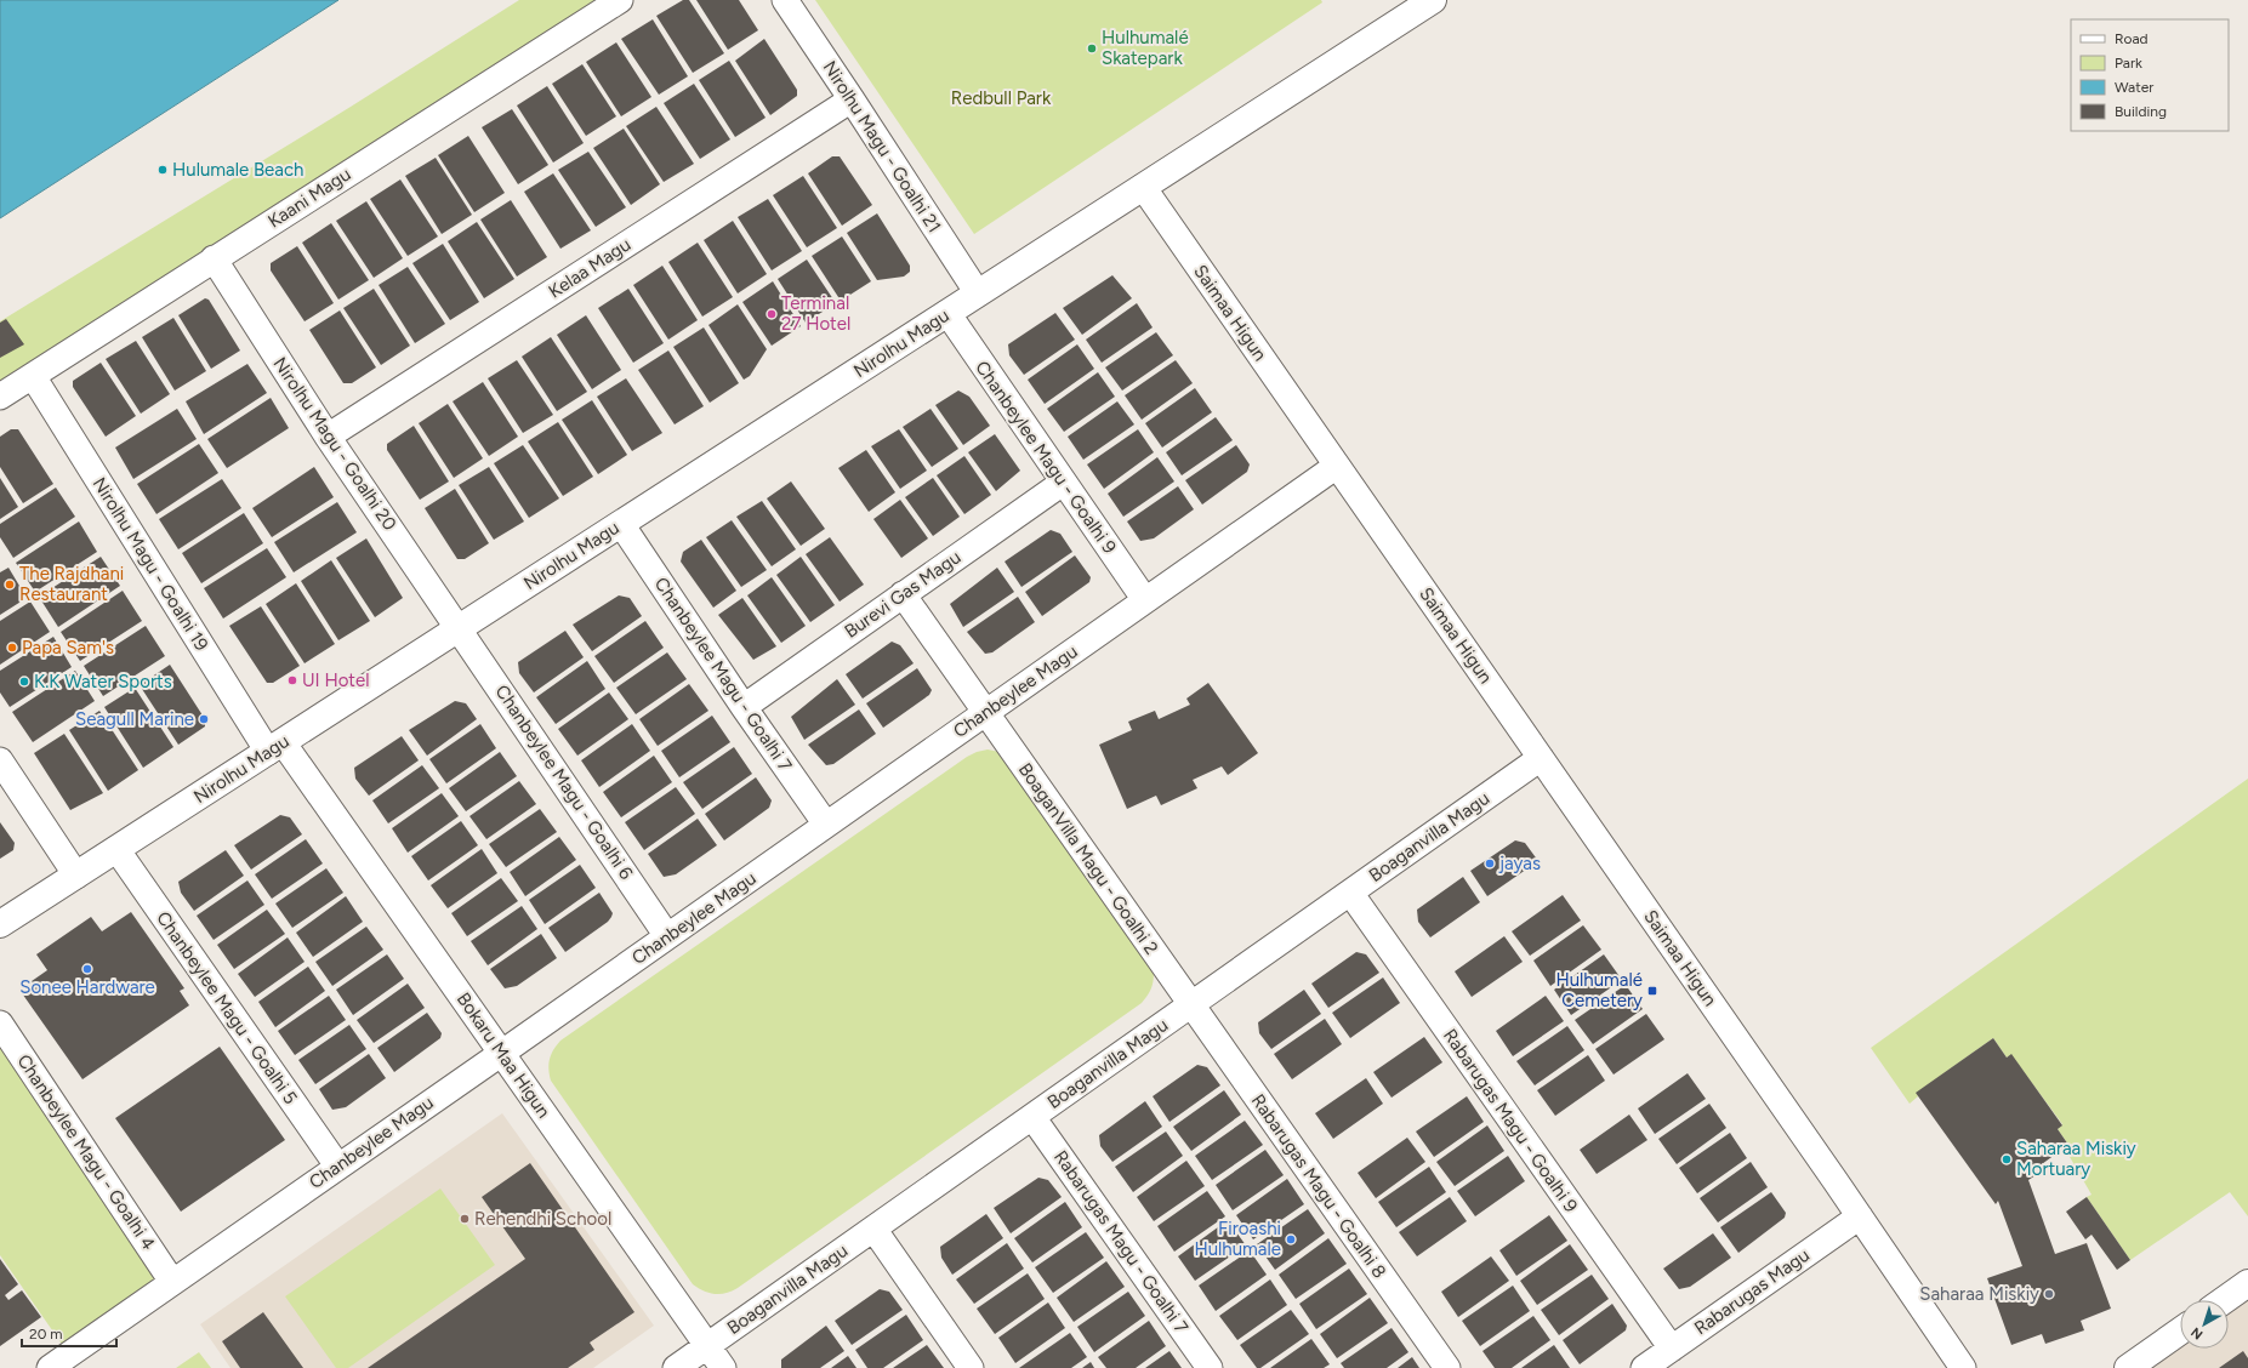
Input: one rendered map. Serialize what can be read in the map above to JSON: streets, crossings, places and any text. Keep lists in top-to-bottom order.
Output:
{
  "streets": {
    "street": [
      "Nirolhu Magu - Goalhi 21",
      "Kaani Magu",
      "Kelaa Magu",
      "Saimaa Higun",
      "Nirolhu Magu",
      "Nirolhu Magu - Goalhi 20",
      "Chanbeylee Magu - Goalhi 9",
      "Nirolhu Magu - Goalhi 19",
      "Burevi Gas Magu",
      "Chanbeylee Magu - Goalhi 7",
      "Chanbeylee Magu",
      "Chanbeylee Magu - Goalhi 6",
      "Boaganvilla Magu",
      "BoaganVilla Magu - Goalhi 2",
      "Chanbeylee Magu - Goalhi 5",
      "Bokaru Maa Higun",
      "Rabarugas Magu - Goalhi 9",
      "Chanbeylee Magu - Goalhi 4",
      "Rabarugas Magu - Goalhi 8",
      "Rabarugas Magu - Goalhi 7",
      "Rabarugas Magu"
    ]
  },
  "crossings": [
    ["Nirolhu Magu - Goalhi 21", "Kelaa Magu"],
    ["Nirolhu Magu - Goalhi 21", "Nirolhu Magu"],
    ["Kaani Magu", "Nirolhu Magu - Goalhi 20"],
    ["Kaani Magu", "Nirolhu Magu - Goalhi 19"],
    ["Kelaa Magu", "Nirolhu Magu - Goalhi 20"],
    ["Saimaa Higun", "Nirolhu Magu"],
    ["Saimaa Higun", "Chanbeylee Magu"],
    ["Saimaa Higun", "Boaganvilla Magu"],
    ["Saimaa Higun", "Rabarugas Magu"],
    ["Nirolhu Magu", "Nirolhu Magu - Goalhi 20"],
    ["Nirolhu Magu", "Chanbeylee Magu - Goalhi 9"],
    ["Nirolhu Magu", "Nirolhu Magu - Goalhi 19"],
    ["Nirolhu Magu", "Chanbeylee Magu - Goalhi 7"],
    ["Nirolhu Magu", "Chanbeylee Magu - Goalhi 6"],
    ["Nirolhu Magu", "Chanbeylee Magu - Goalhi 5"],
    ["Nirolhu Magu", "Bokaru Maa Higun"],
    ["Nirolhu Magu - Goalhi 20", "Chanbeylee Magu - Goalhi 6"],
    ["Chanbeylee Magu - Goalhi 9", "Burevi Gas Magu"],
    ["Chanbeylee Magu - Goalhi 9", "Chanbeylee Magu"],
    ["Nirolhu Magu - Goalhi 19", "Bokaru Maa Higun"],
    ["Burevi Gas Magu", "Chanbeylee Magu - Goalhi 7"],
    ["Burevi Gas Magu", "BoaganVilla Magu - Goalhi 2"],
    ["Chanbeylee Magu - Goalhi 7", "Chanbeylee Magu"],
    ["Chanbeylee Magu", "Chanbeylee Magu - Goalhi 6"],
    ["Chanbeylee Magu", "BoaganVilla Magu - Goalhi 2"],
    ["Chanbeylee Magu", "Chanbeylee Magu - Goalhi 5"],
    ["Chanbeylee Magu", "Bokaru Maa Higun"],
    ["Chanbeylee Magu", "Chanbeylee Magu - Goalhi 4"],
    ["Boaganvilla Magu", "BoaganVilla Magu - Goalhi 2"],
    ["Boaganvilla Magu", "Bokaru Maa Higun"],
    ["Boaganvilla Magu", "Rabarugas Magu - Goalhi 9"],
    ["Boaganvilla Magu", "Rabarugas Magu - Goalhi 8"],
    ["Boaganvilla Magu", "Rabarugas Magu - Goalhi 7"],
    ["BoaganVilla Magu - Goalhi 2", "Rabarugas Magu - Goalhi 8"],
    ["Rabarugas Magu - Goalhi 9", "Rabarugas Magu"]
  ],
  "parks": ["Redbull Park"],
  "places": {
    "other": [
      "Hulhumalé Skatepark",
      "Hulumale Beach",
      "Terminal 27 Hotel",
      "The Rajdhani Restaurant",
      "Papa Sam's",
      "UI Hotel",
      "K.K Water Sports",
      "Seagull Marine",
      "jayas",
      "Sonee Hardware",
      "Saharaa Miskiy Mortuary",
      "Rehendhi School",
      "Firoashi Hulhumale",
      "Saharaa Miskiy"
    ],
    "transit": ["Hulhumalé Cemetery"]
  },
  "legend": [
    "Road",
    "Park",
    "Water",
    "Building"
  ],
  "scale_bar": "20 m",
  "north": "bottom left"
}
